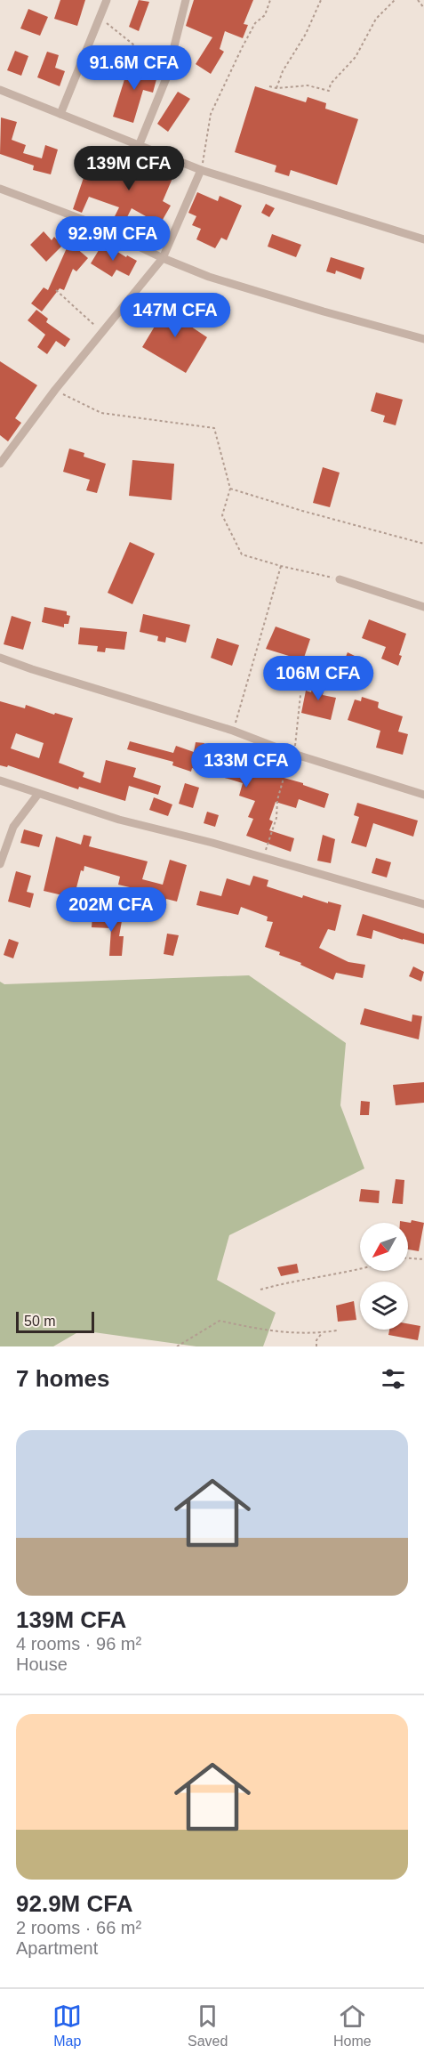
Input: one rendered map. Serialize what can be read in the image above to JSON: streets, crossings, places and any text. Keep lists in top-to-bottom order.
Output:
{
  "scale_bar": "50 m",
  "north": "bottom left",
  "page": {
    "price": [
      "91.6M CFA",
      "139M CFA",
      "92.9M CFA",
      "147M CFA",
      "106M CFA",
      "133M CFA",
      "202M CFA"
    ],
    "scale": "50 m",
    "heading": "7 homes",
    "list": [
      {
        "name": "139M CFA",
        "note": "4 rooms · 96 m² · House"
      },
      {
        "name": "92.9M CFA",
        "note": "2 rooms · 66 m² · Apartment"
      }
    ],
    "tabs": ["Map", "Saved", "Home"]
  }
}
